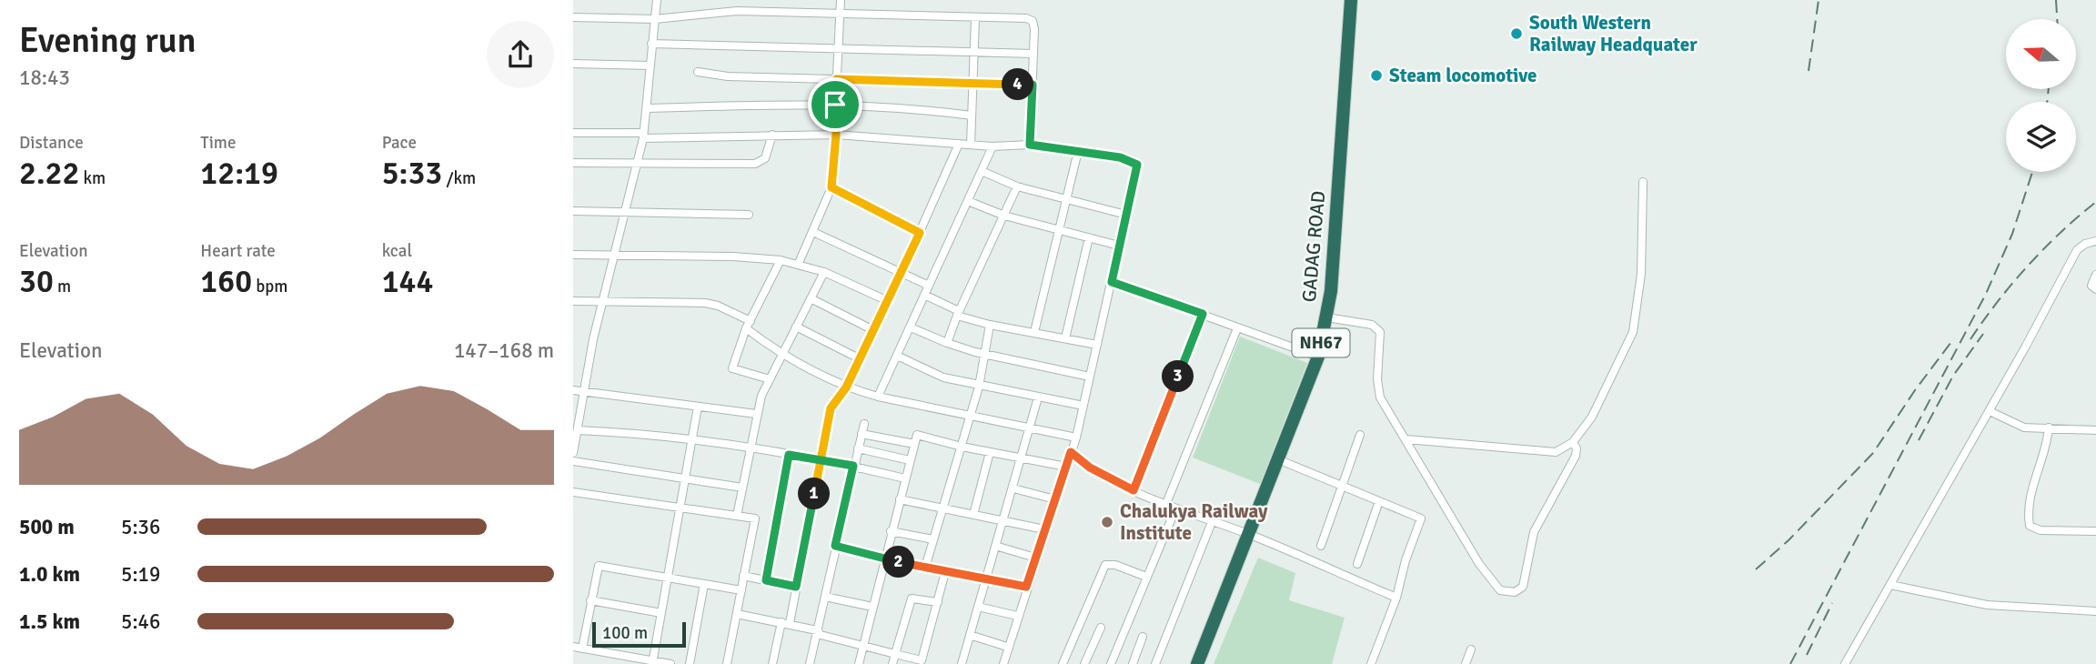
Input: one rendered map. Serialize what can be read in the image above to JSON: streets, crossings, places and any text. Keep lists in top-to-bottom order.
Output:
{
  "streets": {
    "highway": ["GADAG ROAD", "NH67"]
  },
  "places": ["South Western Railway Headquater", "Steam locomotive", "Chalukya Railway Institute"],
  "scale_bar": "100 m",
  "north": "left",
  "page": {
    "heading": ["Evening run", "18:43"],
    "pins": [
      "4",
      "3",
      "1",
      "2"
    ],
    "stats": [
      ["Distance", "2.22 km"],
      ["Time", "12:19"],
      ["Pace", "5:33 /km"],
      ["Elevation", "30 m"],
      ["Heart rate", "160 bpm"],
      ["kcal", "144"]
    ],
    "chart": ["Elevation", "147–168 m"],
    "list": [
      {
        "name": "500 m",
        "note": "5:36"
      },
      {
        "name": "1.0 km",
        "note": "5:19"
      },
      {
        "name": "1.5 km",
        "note": "5:46"
      }
    ],
    "scale": "100 m"
  }
}
